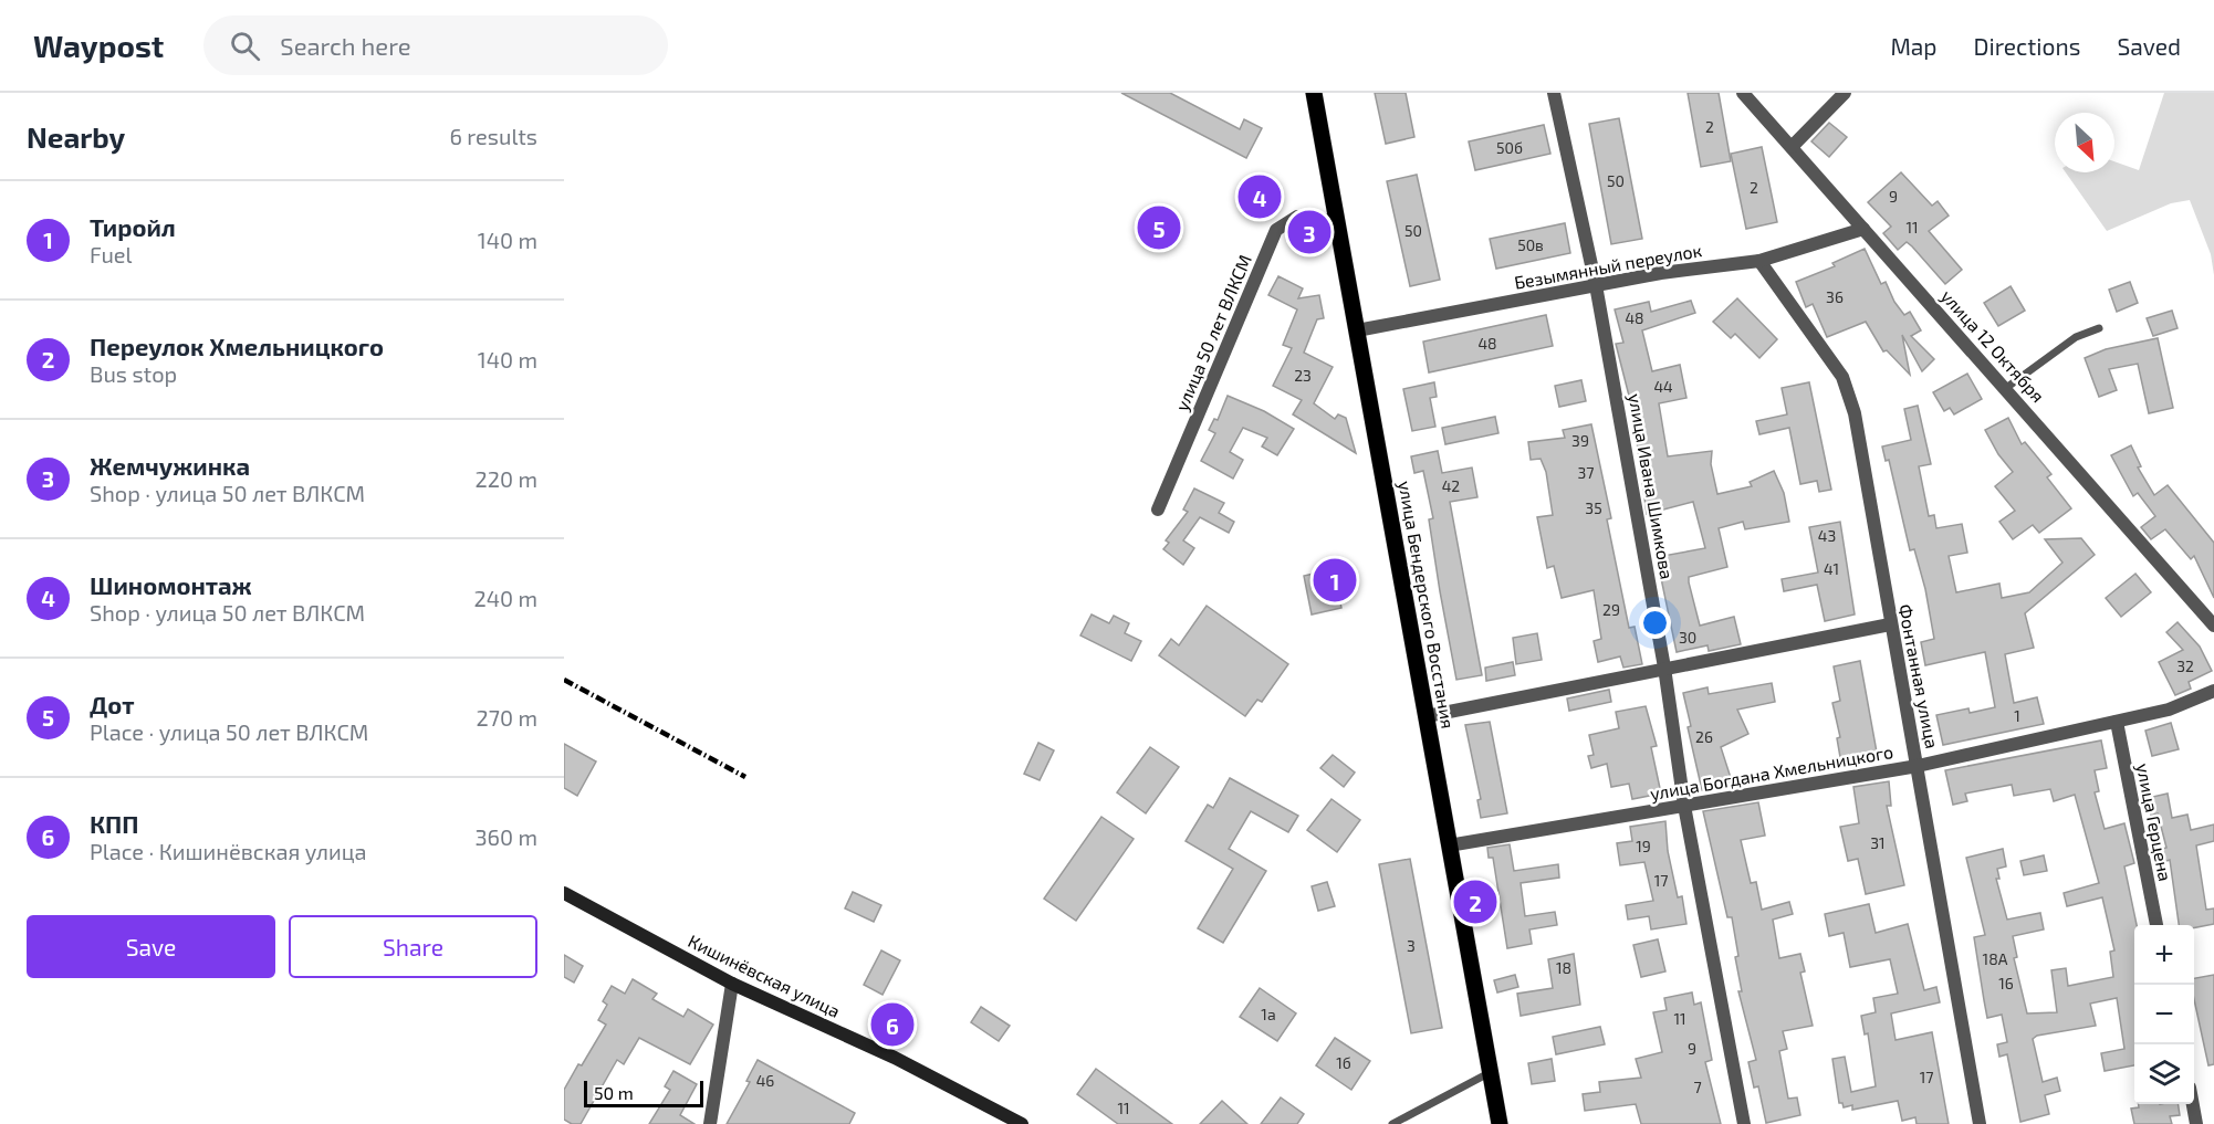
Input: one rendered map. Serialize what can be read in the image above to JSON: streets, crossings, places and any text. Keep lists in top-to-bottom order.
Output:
{
  "streets": {
    "main road": ["улица Бендерского Восстания"],
    "street": [
      "Безымянный переулок",
      "улица 50 лет ВЛКСМ",
      "улица 12 Октября",
      "улица Ивана Шимкова",
      "Фонтанная улица",
      "улица Богдана Хмельницкого",
      "улица Герцена",
      "Кишинёвская улица"
    ]
  },
  "crossings": [
    ["Безымянный переулок", "улица 12 Октября"],
    ["Безымянный переулок", "улица Ивана Шимкова"],
    ["Безымянный переулок", "улица Бендерского Восстания"],
    ["Безымянный переулок", "Фонтанная улица"],
    ["улица 50 лет ВЛКСМ", "улица Бендерского Восстания"],
    ["улица Ивана Шимкова", "улица Богдана Хмельницкого"],
    ["улица Бендерского Восстания", "улица Богдана Хмельницкого"],
    ["Фонтанная улица", "улица Богдана Хмельницкого"],
    ["улица Богдана Хмельницкого", "улица Герцена"]
  ],
  "house_numbers": [
    "2",
    "50б",
    "50",
    "2",
    "9",
    "11",
    "50",
    "50в",
    "36",
    "48",
    "48",
    "23",
    "44",
    "39",
    "37",
    "42",
    "35",
    "43",
    "41",
    "29",
    "30",
    "32",
    "1",
    "26",
    "31",
    "19",
    "17",
    "3",
    "18А",
    "18",
    "16",
    "1а",
    "11",
    "9",
    "1б",
    "17",
    "46",
    "7",
    "11"
  ],
  "scale_bar": "50 m",
  "north": "bottom right",
  "page": {
    "header": "Waypost",
    "search": "Search here",
    "nav": ["Map", "Directions", "Saved"],
    "heading": ["Nearby", "6 results"],
    "pins": [
      "4",
      "5",
      "3",
      "1",
      "2",
      "6"
    ],
    "list": [
      {
        "mark": "1",
        "name": "Тиройл",
        "note": "Fuel",
        "value": "140 m"
      },
      {
        "mark": "2",
        "name": "Переулок Хмельницкого",
        "note": "Bus stop",
        "value": "140 m"
      },
      {
        "mark": "3",
        "name": "Жемчужинка",
        "note": "Shop · улица 50 лет ВЛКСМ",
        "value": "220 m"
      },
      {
        "mark": "4",
        "name": "Шиномонтаж",
        "note": "Shop · улица 50 лет ВЛКСМ",
        "value": "240 m"
      },
      {
        "mark": "5",
        "name": "Дот",
        "note": "Place · улица 50 лет ВЛКСМ",
        "value": "270 m"
      },
      {
        "mark": "6",
        "name": "КПП",
        "note": "Place · Кишинёвская улица",
        "value": "360 m"
      }
    ],
    "buttons": ["Save", "Share"],
    "map_buttons": ["+", "−"],
    "scale": "50 m"
  }
}
